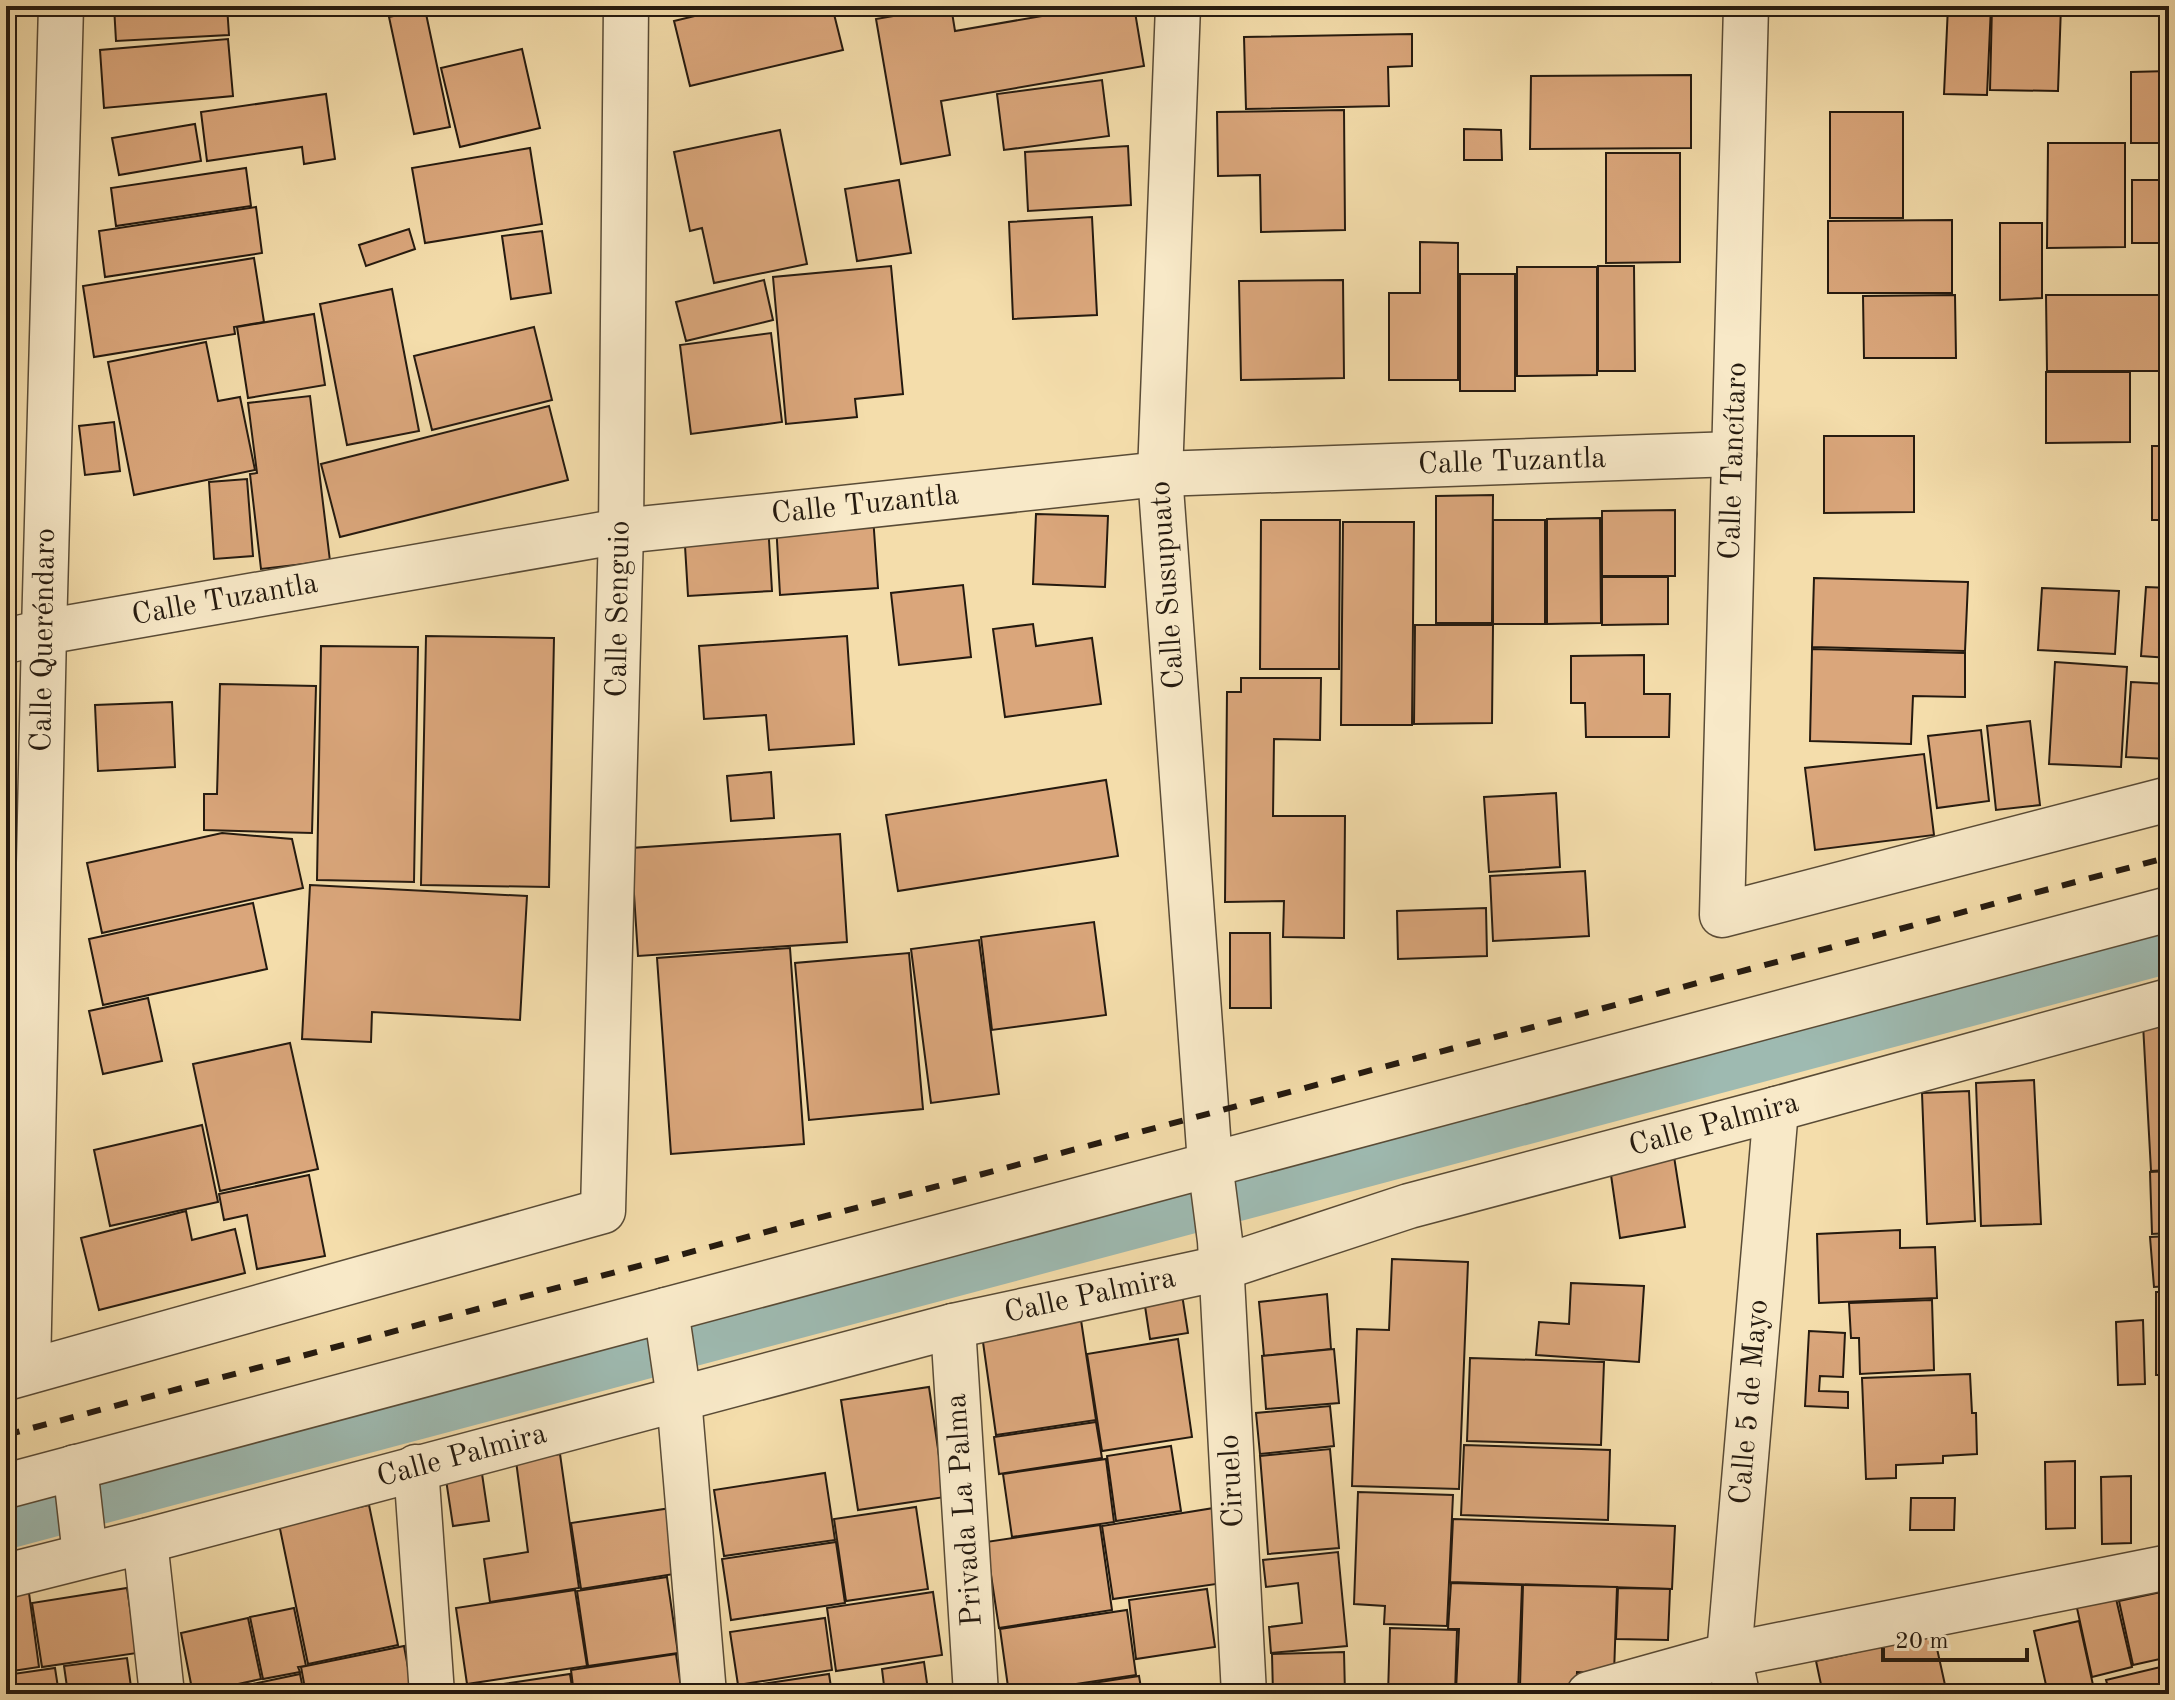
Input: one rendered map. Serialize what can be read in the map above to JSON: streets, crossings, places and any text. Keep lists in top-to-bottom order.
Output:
{
  "streets": {
    "street": [
      "Calle Tancítaro",
      "Calle Tuzantla",
      "Calle Susupuato",
      "Calle Senguio",
      "Calle Queréndaro",
      "Calle Palmira",
      "Calle 5 de Mayo",
      "Ciruelo",
      "Privada La Palma"
    ]
  },
  "crossings": [
    ["Calle Tancítaro", "Calle Tuzantla"],
    ["Calle Tuzantla", "Calle Susupuato"],
    ["Calle Tuzantla", "Calle Senguio"],
    ["Calle Tuzantla", "Calle Queréndaro"],
    ["Calle Susupuato", "Calle Palmira"],
    ["Calle Susupuato", "Ciruelo"],
    ["Calle Senguio", "Calle Queréndaro"],
    ["Calle Palmira", "Calle 5 de Mayo"],
    ["Calle Palmira", "Ciruelo"],
    ["Calle Palmira", "Privada La Palma"]
  ],
  "scale_bar": "20 m"
}
